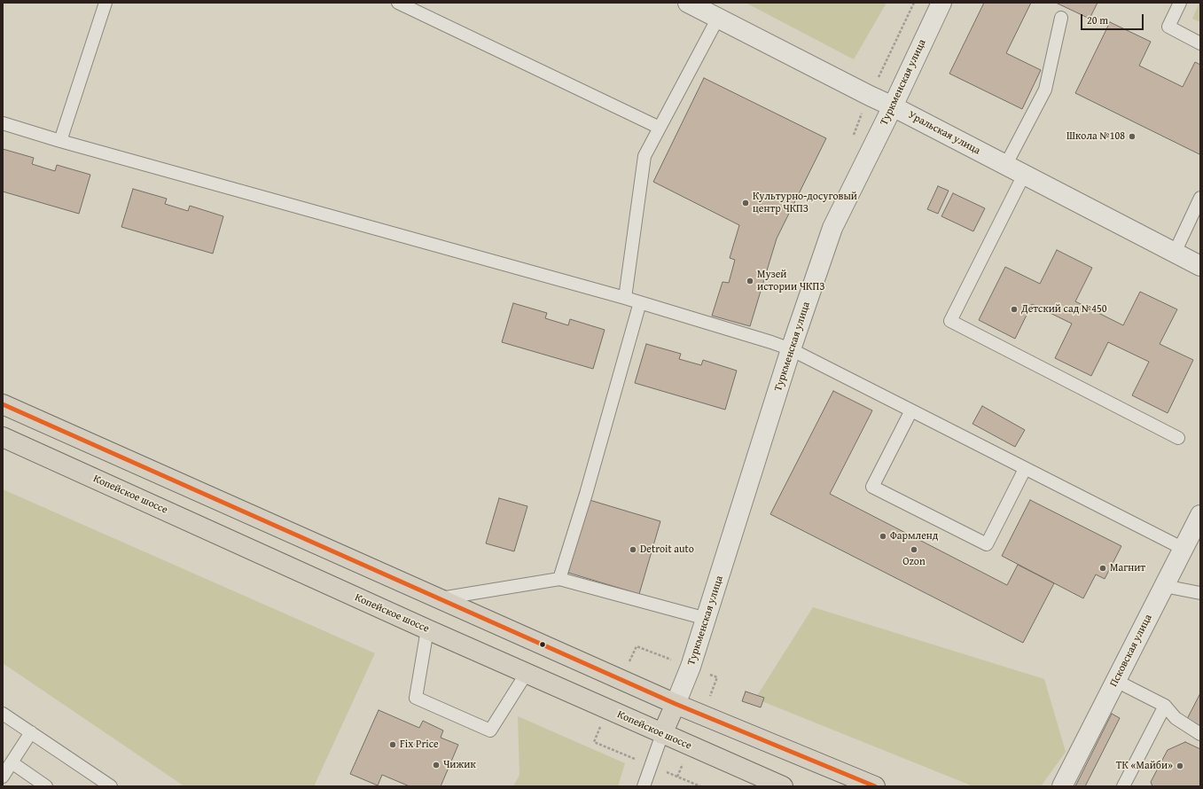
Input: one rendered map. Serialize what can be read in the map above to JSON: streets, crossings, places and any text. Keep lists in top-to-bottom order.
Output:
{
  "streets": {
    "main road": ["Копейское шоссе"],
    "street": ["Туркменская улица", "Уральская улица", "Псковская улица"]
  },
  "crossings": [
    ["Туркменская улица", "Уральская улица"]
  ],
  "places": [
    "Школа №108",
    "Культурно-досуговый центр ЧКПЗ",
    "Музей истории ЧКПЗ",
    "Детский сад №450",
    "Фармленд",
    "Detroit auto",
    "Ozon",
    "Магнит",
    "Fix Price",
    "Чижик",
    "ТК «Майби»"
  ],
  "scale_bar": "20 m"
}
